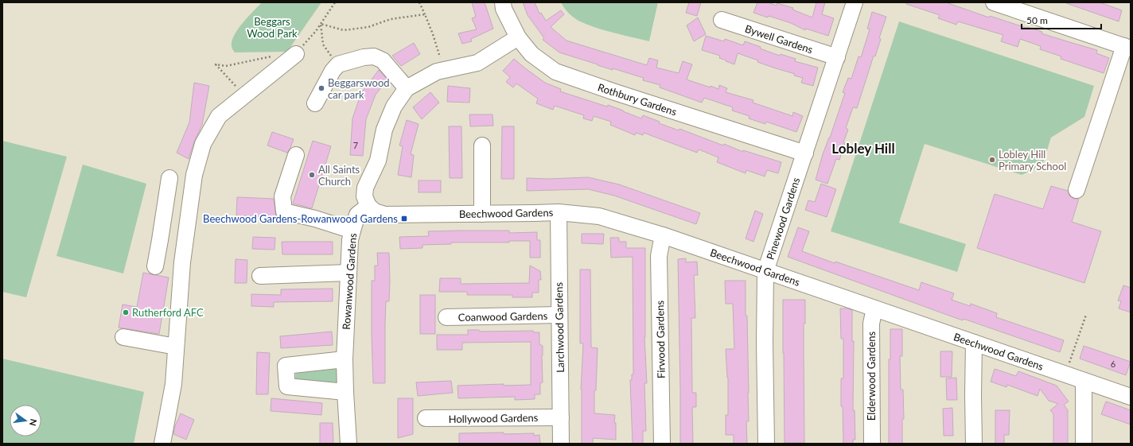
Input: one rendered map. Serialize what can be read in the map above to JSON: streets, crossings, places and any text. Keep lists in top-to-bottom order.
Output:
{
  "streets": {
    "street": [
      "Bywell Gardens",
      "Rothbury Gardens",
      "Beechwood Gardens",
      "Pinewood Gardens",
      "Rowanwood Gardens",
      "Coanwood Gardens",
      "Larchwood Gardens",
      "Firwood Gardens",
      "Elderwood Gardens",
      "Hollywood Gardens"
    ]
  },
  "crossings": [
    ["Bywell Gardens", "Pinewood Gardens"],
    ["Rothbury Gardens", "Pinewood Gardens"],
    ["Beechwood Gardens", "Pinewood Gardens"],
    ["Beechwood Gardens", "Rowanwood Gardens"],
    ["Beechwood Gardens", "Larchwood Gardens"],
    ["Beechwood Gardens", "Firwood Gardens"],
    ["Beechwood Gardens", "Elderwood Gardens"],
    ["Coanwood Gardens", "Larchwood Gardens"],
    ["Larchwood Gardens", "Hollywood Gardens"]
  ],
  "districts": ["Lobley Hill"],
  "parks": ["Beggars Wood Park"],
  "places": {
    "other": [
      "Beggarswood car park",
      "Lobley Hill Primary School",
      "All Saints Church",
      "Rutherford AFC"
    ],
    "transit": ["Beechwood Gardens-Rowanwood Gardens"]
  },
  "house_numbers": ["7", "6"],
  "scale_bar": "50 m",
  "north": "right"
}
